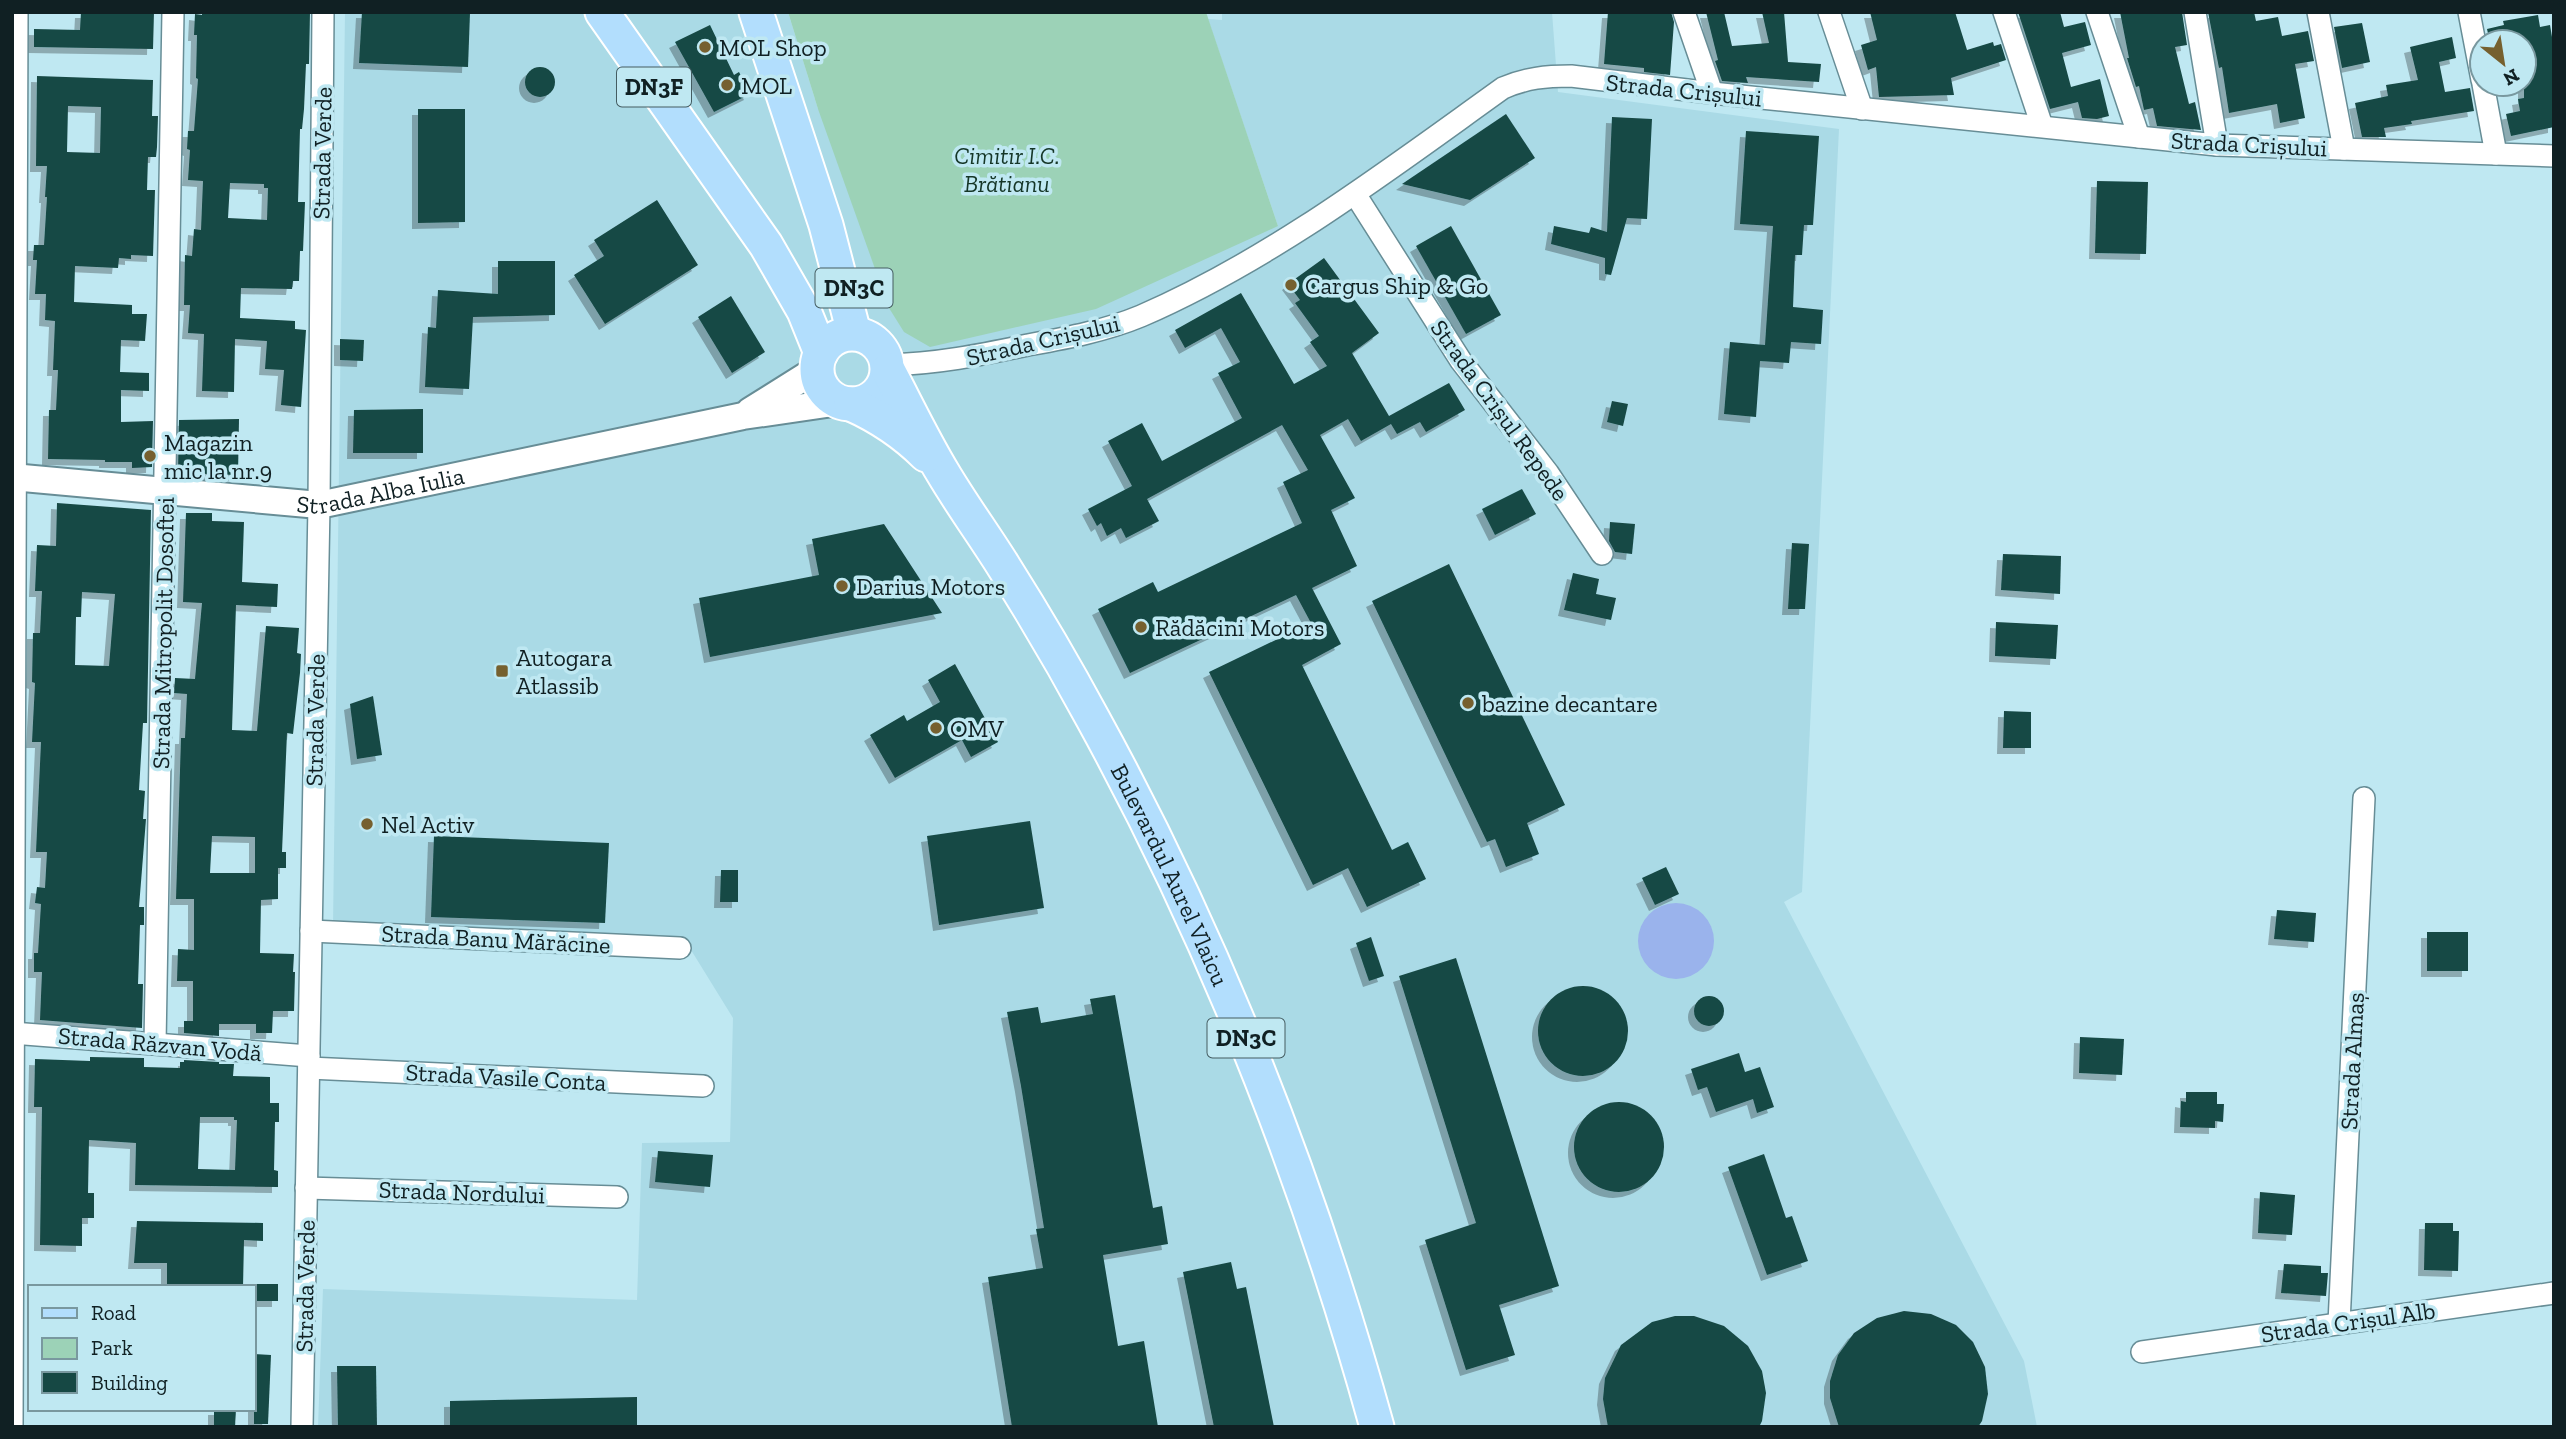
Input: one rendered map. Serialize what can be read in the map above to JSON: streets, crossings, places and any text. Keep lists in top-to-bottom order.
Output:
{
  "streets": {
    "main road": ["DN3F", "DN3C", "Bulevardul Aurel Vlaicu"],
    "street": [
      "Strada Crișului",
      "Strada Verde",
      "Strada Crișul Repede",
      "Strada Alba Iulia",
      "Strada Mitropolit Dosoftei",
      "Strada Banu Mărăcine",
      "Strada Răzvan Vodă",
      "Strada Almaș",
      "Strada Vasile Conta",
      "Strada Nordului",
      "Strada Crișul Alb"
    ]
  },
  "crossings": [
    ["DN3F", "Strada Crișului"],
    ["DN3F", "DN3C"],
    ["DN3F", "Strada Alba Iulia"],
    ["DN3F", "Bulevardul Aurel Vlaicu"],
    ["Strada Crișului", "DN3C"],
    ["Strada Crișului", "Strada Crișul Repede"],
    ["Strada Crișului", "Strada Alba Iulia"],
    ["Strada Crișului", "Bulevardul Aurel Vlaicu"],
    ["Strada Verde", "Strada Alba Iulia"],
    ["Strada Verde", "Strada Banu Mărăcine"],
    ["Strada Verde", "Strada Răzvan Vodă"],
    ["Strada Verde", "Strada Vasile Conta"],
    ["Strada Verde", "Strada Nordului"],
    ["DN3C", "Strada Alba Iulia"],
    ["DN3C", "Bulevardul Aurel Vlaicu"],
    ["Strada Alba Iulia", "Strada Mitropolit Dosoftei"],
    ["Strada Alba Iulia", "Bulevardul Aurel Vlaicu"],
    ["Strada Mitropolit Dosoftei", "Strada Răzvan Vodă"],
    ["Strada Răzvan Vodă", "Strada Vasile Conta"],
    ["Strada Almaș", "Strada Crișul Alb"]
  ],
  "parks": ["Cimitir I.C. Brătianu"],
  "places": {
    "other": [
      "MOL Shop",
      "MOL",
      "Cargus Ship & Go",
      "Magazin mic la nr.9",
      "Darius Motors",
      "Rădăcini Motors",
      "bazine decantare",
      "OMV",
      "Nel Activ"
    ],
    "transit": ["Autogara Atlassib"]
  },
  "legend": ["Road", "Park", "Building"],
  "north": "bottom right"
}
